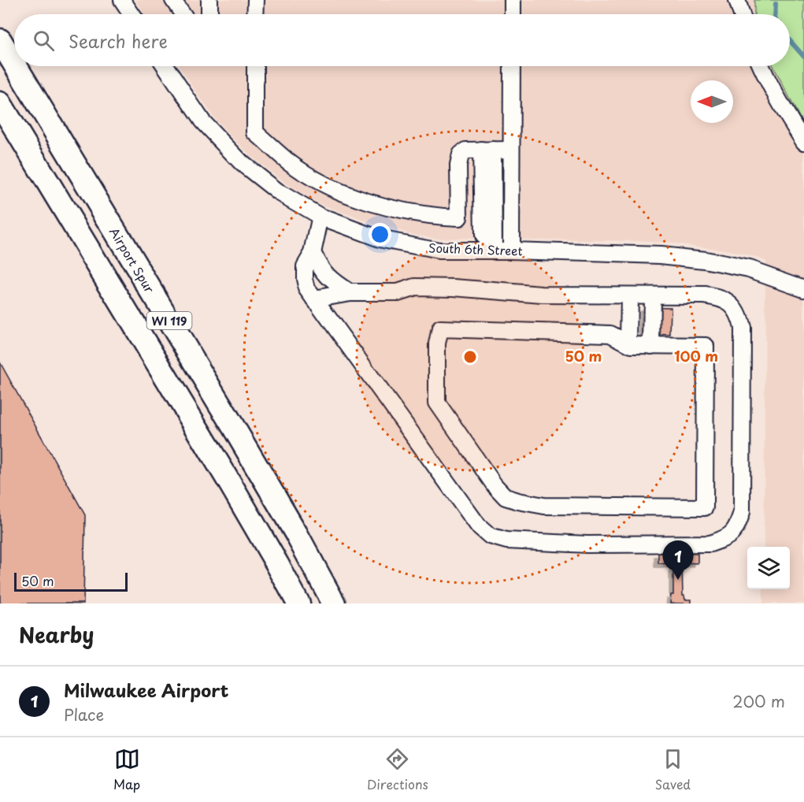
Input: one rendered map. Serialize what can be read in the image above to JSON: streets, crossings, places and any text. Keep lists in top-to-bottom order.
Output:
{
  "streets": {
    "highway": ["Airport Spur", "WI 119"],
    "street": ["South 6th Street"]
  },
  "scale_bar": "50 m",
  "north": "left",
  "page": {
    "search": "Search here",
    "pins": "1",
    "scale": "50 m",
    "heading": "Nearby",
    "list": [
      {
        "mark": "1",
        "name": "Milwaukee Airport",
        "note": "Place",
        "value": "200 m"
      }
    ],
    "nav": ["Map", "Directions", "Saved"]
  },
  "rings": ["50 m", "100 m"]
}
